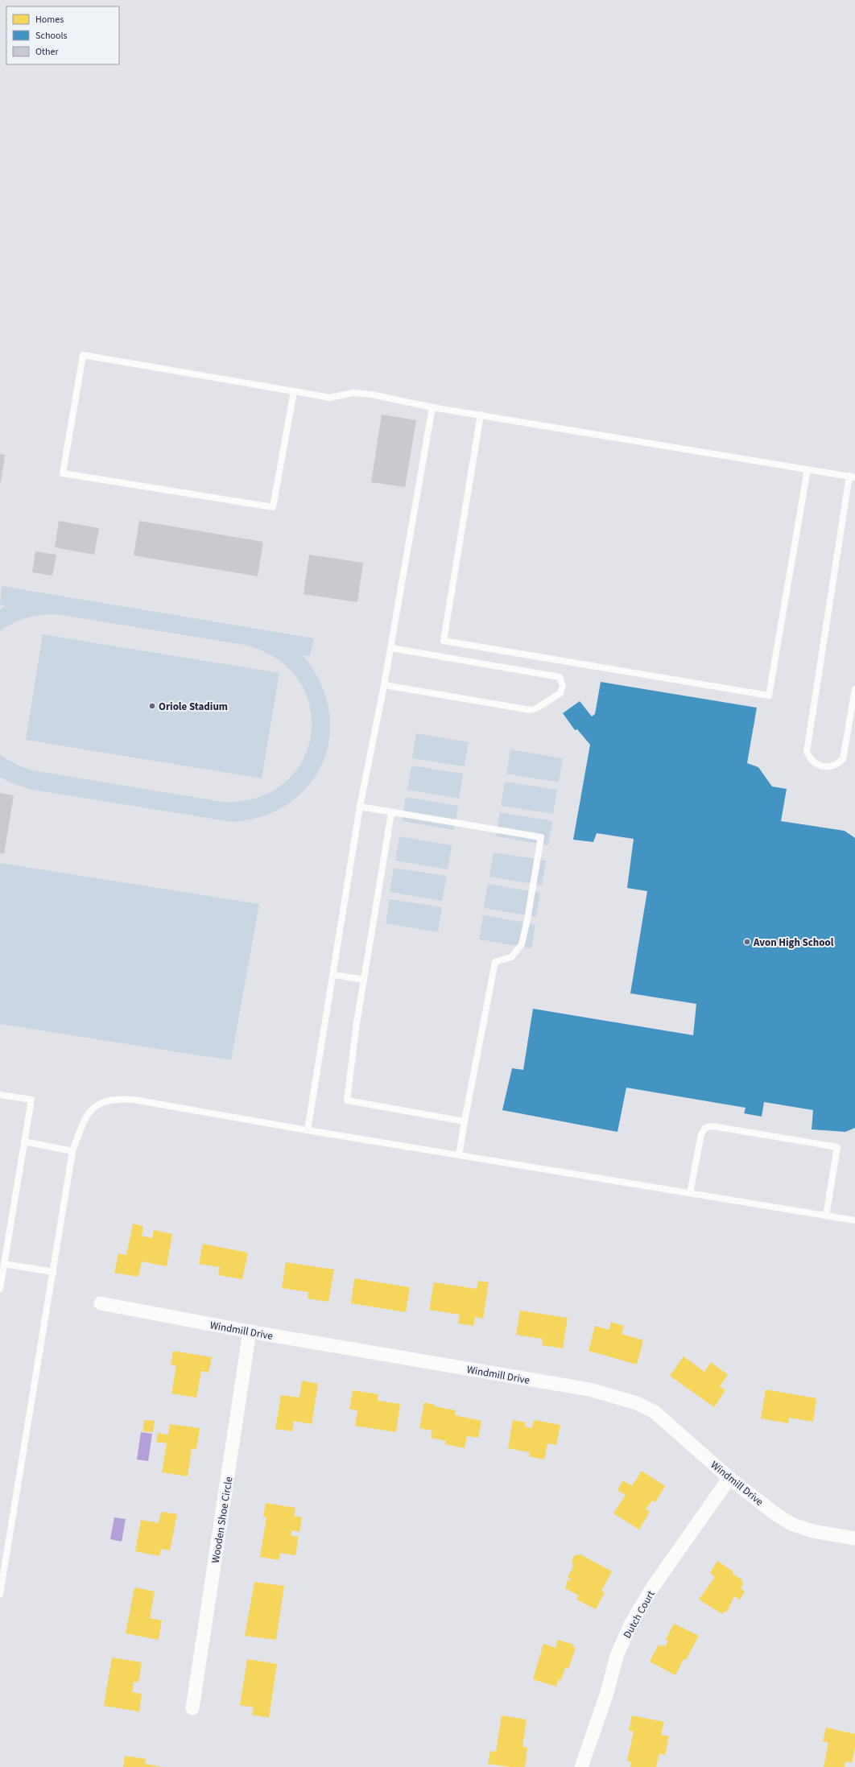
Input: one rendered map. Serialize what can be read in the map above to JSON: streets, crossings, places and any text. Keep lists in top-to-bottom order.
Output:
{
  "streets": {
    "street": ["Windmill Drive", "Wooden Shoe Circle", "Dutch Court"]
  },
  "crossings": [
    ["Windmill Drive", "Wooden Shoe Circle"],
    ["Windmill Drive", "Dutch Court"]
  ],
  "places": ["Oriole Stadium", "Avon High School"],
  "legend": ["Homes", "Schools", "Other"]
}
